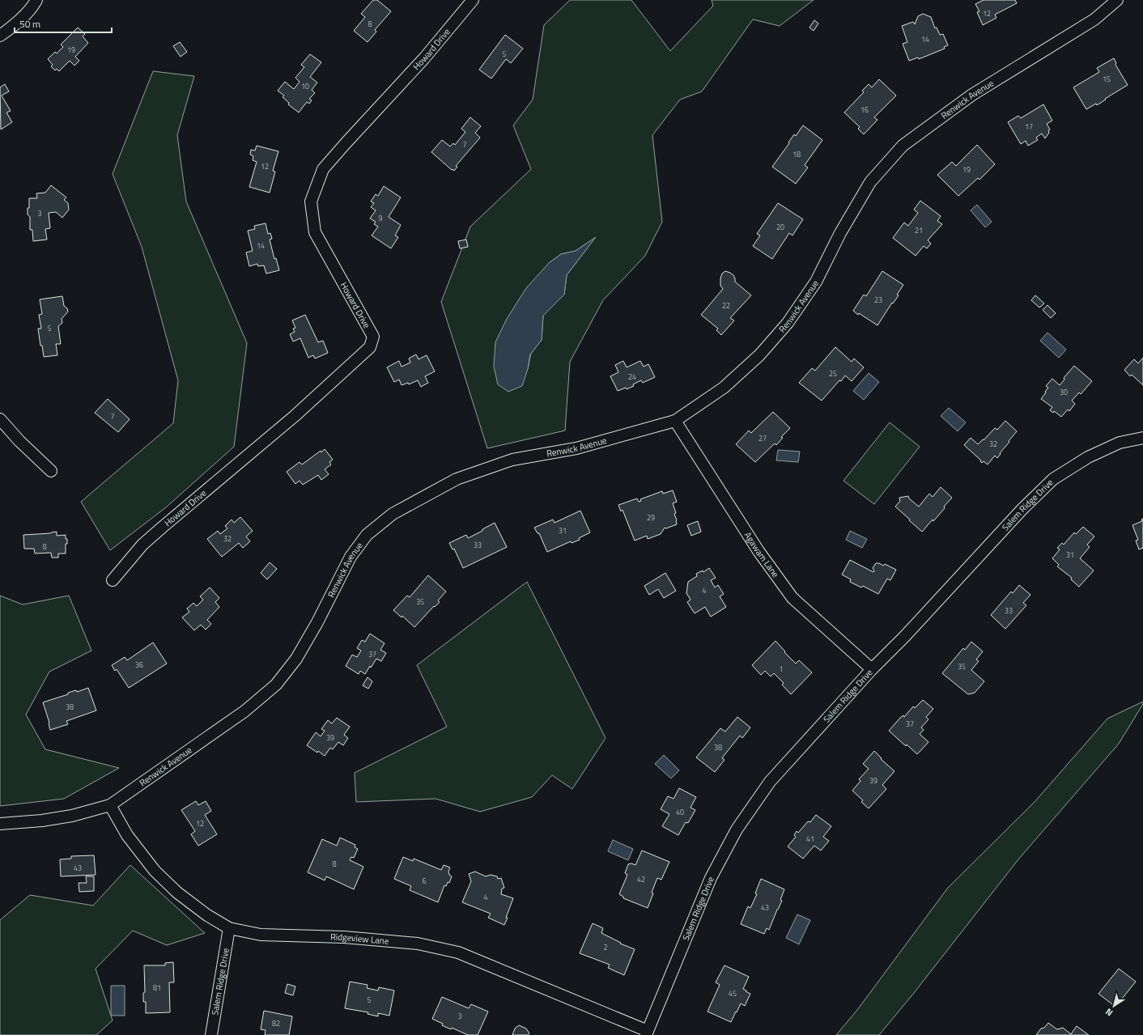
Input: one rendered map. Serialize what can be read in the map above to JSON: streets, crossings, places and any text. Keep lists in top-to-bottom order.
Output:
{
  "streets": {
    "street": [
      "Howard Drive",
      "Renwick Avenue",
      "Salem Ridge Drive",
      "Agawam Lane",
      "Ridgeview Lane"
    ]
  },
  "crossings": [
    ["Renwick Avenue", "Agawam Lane"],
    ["Renwick Avenue", "Ridgeview Lane"],
    ["Salem Ridge Drive", "Agawam Lane"],
    ["Salem Ridge Drive", "Ridgeview Lane"]
  ],
  "house_numbers": [
    "12",
    "8",
    "14",
    "19",
    "5",
    "15",
    "10",
    "16",
    "17",
    "7",
    "18",
    "12",
    "19",
    "3",
    "9",
    "20",
    "21",
    "14",
    "23",
    "22",
    "5",
    "25",
    "24",
    "30",
    "7",
    "27",
    "32",
    "29",
    "31",
    "32",
    "33",
    "8",
    "31",
    "4",
    "35",
    "33",
    "37",
    "36",
    "35",
    "1",
    "38",
    "37",
    "39",
    "38",
    "39",
    "40",
    "12",
    "41",
    "8",
    "43",
    "42",
    "6",
    "4",
    "43",
    "2",
    "81",
    "45",
    "5",
    "3",
    "82"
  ],
  "scale_bar": "50 m",
  "north": "bottom left"
}
